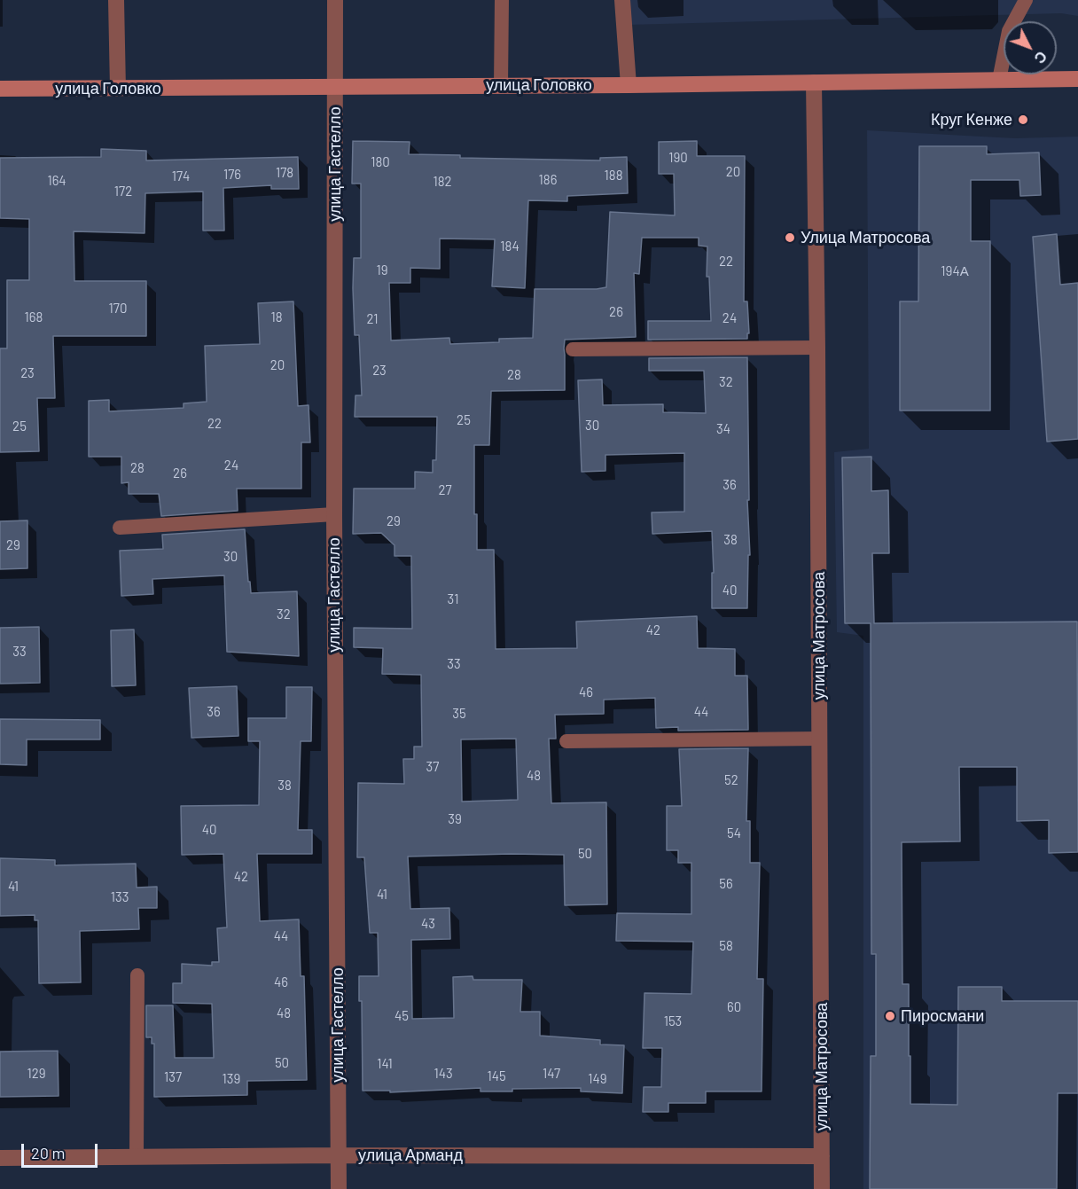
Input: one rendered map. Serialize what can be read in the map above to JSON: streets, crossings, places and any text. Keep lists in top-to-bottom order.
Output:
{
  "streets": {
    "street": [
      "улица Головко",
      "улица Гастелло",
      "улица Матросова",
      "улица Арманд"
    ]
  },
  "crossings": [
    ["улица Головко", "улица Гастелло"],
    ["улица Головко", "улица Матросова"],
    ["улица Гастелло", "улица Арманд"],
    ["улица Матросова", "улица Арманд"]
  ],
  "places": ["Круг Кенже", "Улица Матросова", "Пиросмани"],
  "house_numbers": [
    "190",
    "180",
    "20",
    "178",
    "176",
    "188",
    "174",
    "186",
    "164",
    "182",
    "172",
    "184",
    "22",
    "19",
    "194А",
    "170",
    "26",
    "168",
    "18",
    "24",
    "21",
    "20",
    "23",
    "23",
    "28",
    "32",
    "25",
    "22",
    "30",
    "25",
    "34",
    "24",
    "28",
    "26",
    "36",
    "27",
    "29",
    "38",
    "29",
    "30",
    "40",
    "31",
    "32",
    "42",
    "33",
    "33",
    "46",
    "36",
    "44",
    "35",
    "37",
    "48",
    "52",
    "38",
    "39",
    "40",
    "54",
    "50",
    "42",
    "56",
    "41",
    "41",
    "133",
    "43",
    "44",
    "58",
    "46",
    "60",
    "48",
    "45",
    "153",
    "50",
    "141",
    "129",
    "143",
    "147",
    "145",
    "137",
    "139",
    "149"
  ],
  "scale_bar": "20 m",
  "north": "bottom right"
}
